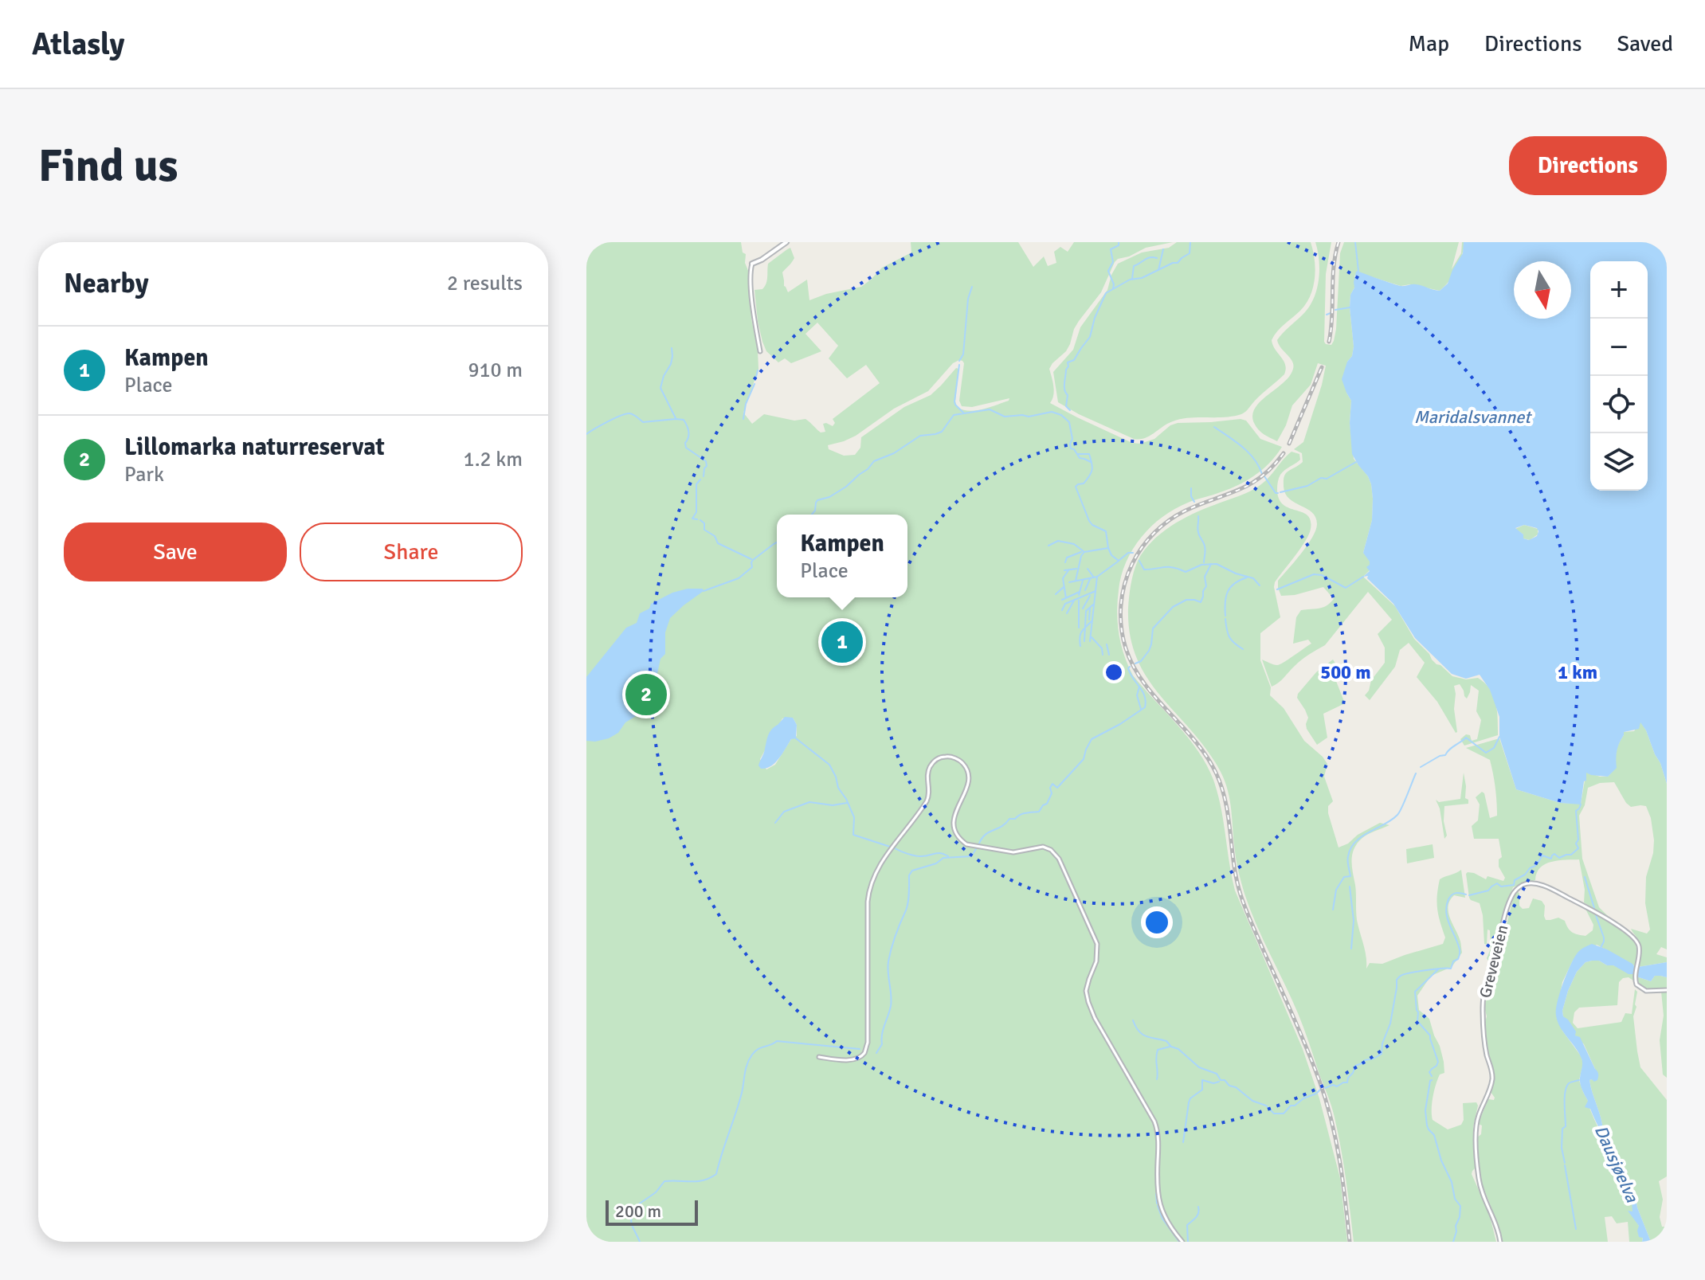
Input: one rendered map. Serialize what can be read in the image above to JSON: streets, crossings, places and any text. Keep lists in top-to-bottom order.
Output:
{
  "streets": {
    "street": ["Greveveien"]
  },
  "water": ["Maridalsvannet", "Dausjøelva"],
  "scale_bar": "200 m",
  "north": "bottom",
  "page": {
    "header": "Atlasly",
    "nav": ["Map", "Directions", "Saved"],
    "buttons": [
      "Directions",
      ["Save", "Share"]
    ],
    "title": "Find us",
    "heading": ["Nearby", "2 results"],
    "map_buttons": ["+", "−"],
    "list": [
      {
        "mark": "1",
        "name": "Kampen",
        "note": "Place",
        "value": "910 m"
      },
      {
        "mark": "2",
        "name": "Lillomarka naturreservat",
        "note": "Park",
        "value": "1.2 km"
      }
    ],
    "popup": ["Kampen", "Place"],
    "pins": ["1", "2"],
    "scale": "200 m"
  },
  "rings": ["500 m", "1 km"]
}
